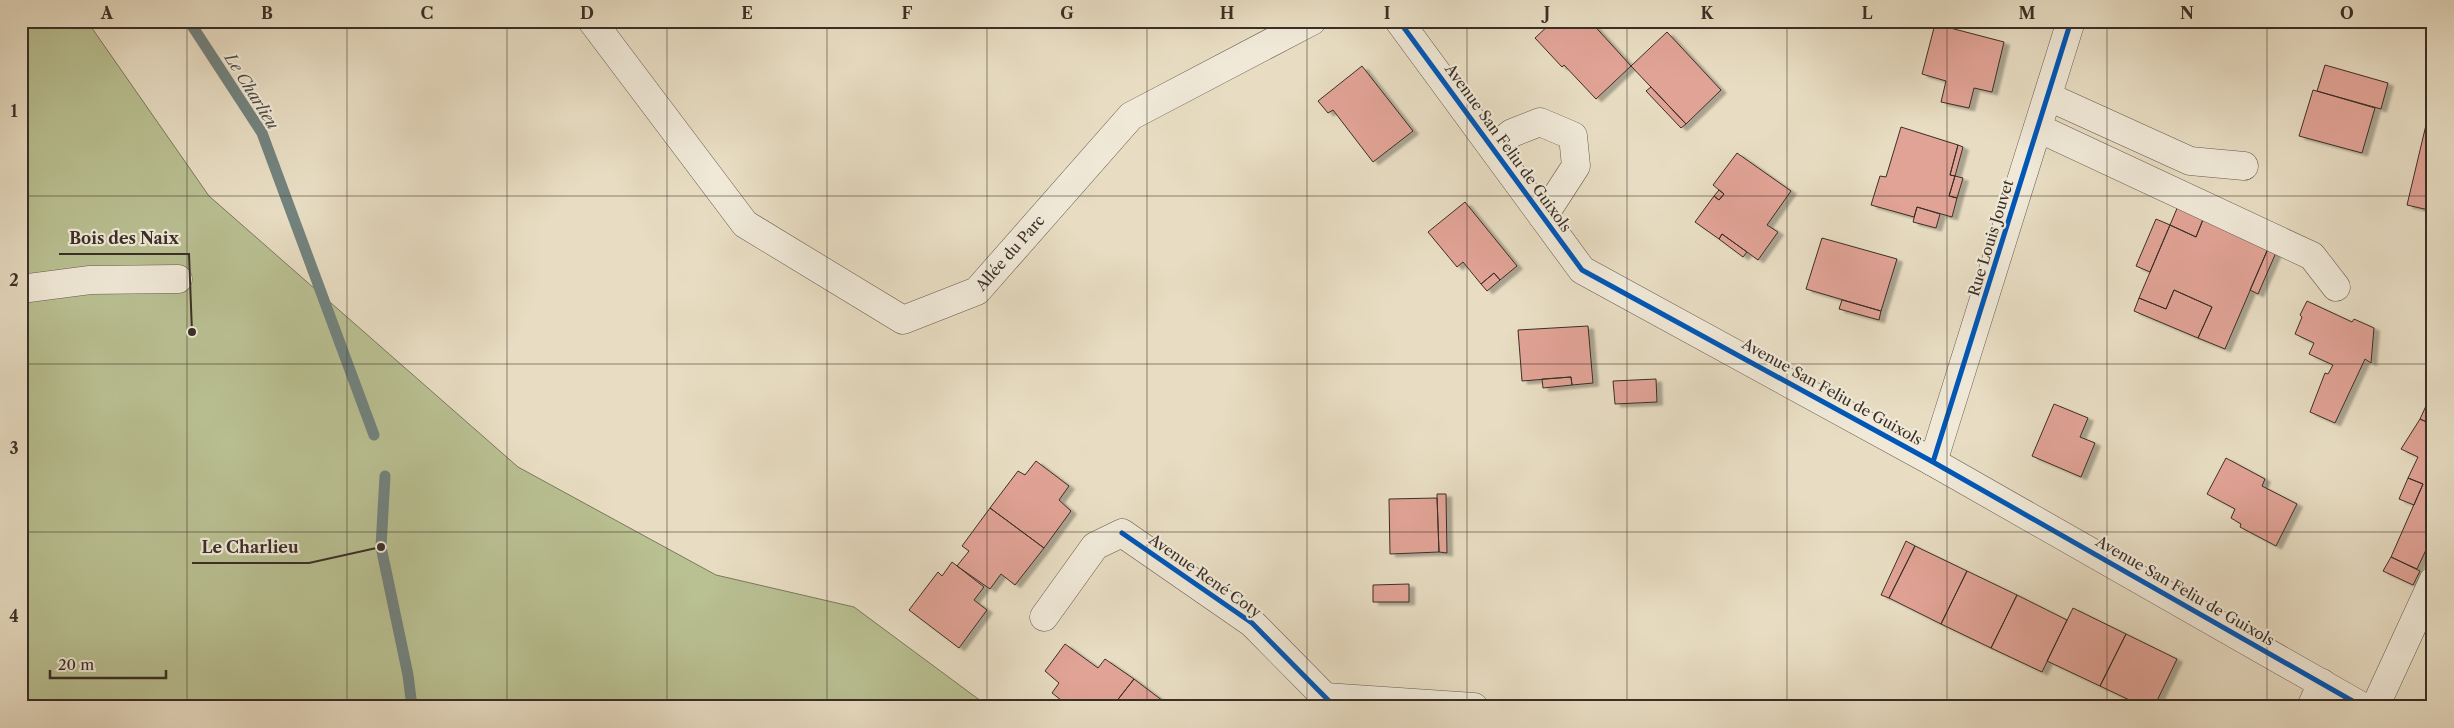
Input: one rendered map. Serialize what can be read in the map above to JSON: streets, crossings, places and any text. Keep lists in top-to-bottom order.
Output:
{
  "streets": {
    "street": [
      "Avenue San Feliu de Guixols",
      "Rue Louis Jouvet",
      "Allée du Parc",
      "Avenue René Coty"
    ]
  },
  "crossings": [
    ["Avenue San Feliu de Guixols", "Rue Louis Jouvet"]
  ],
  "water": ["Le Charlieu"],
  "places": ["Bois des Naix", "Le Charlieu"],
  "scale_bar": "20 m",
  "grid": {
    "columns": [
      "A",
      "B",
      "C",
      "D",
      "E",
      "F",
      "G",
      "H",
      "I",
      "J",
      "K",
      "L",
      "M",
      "N",
      "O"
    ],
    "rows": [
      "1",
      "2",
      "3",
      "4"
    ]
  }
}
